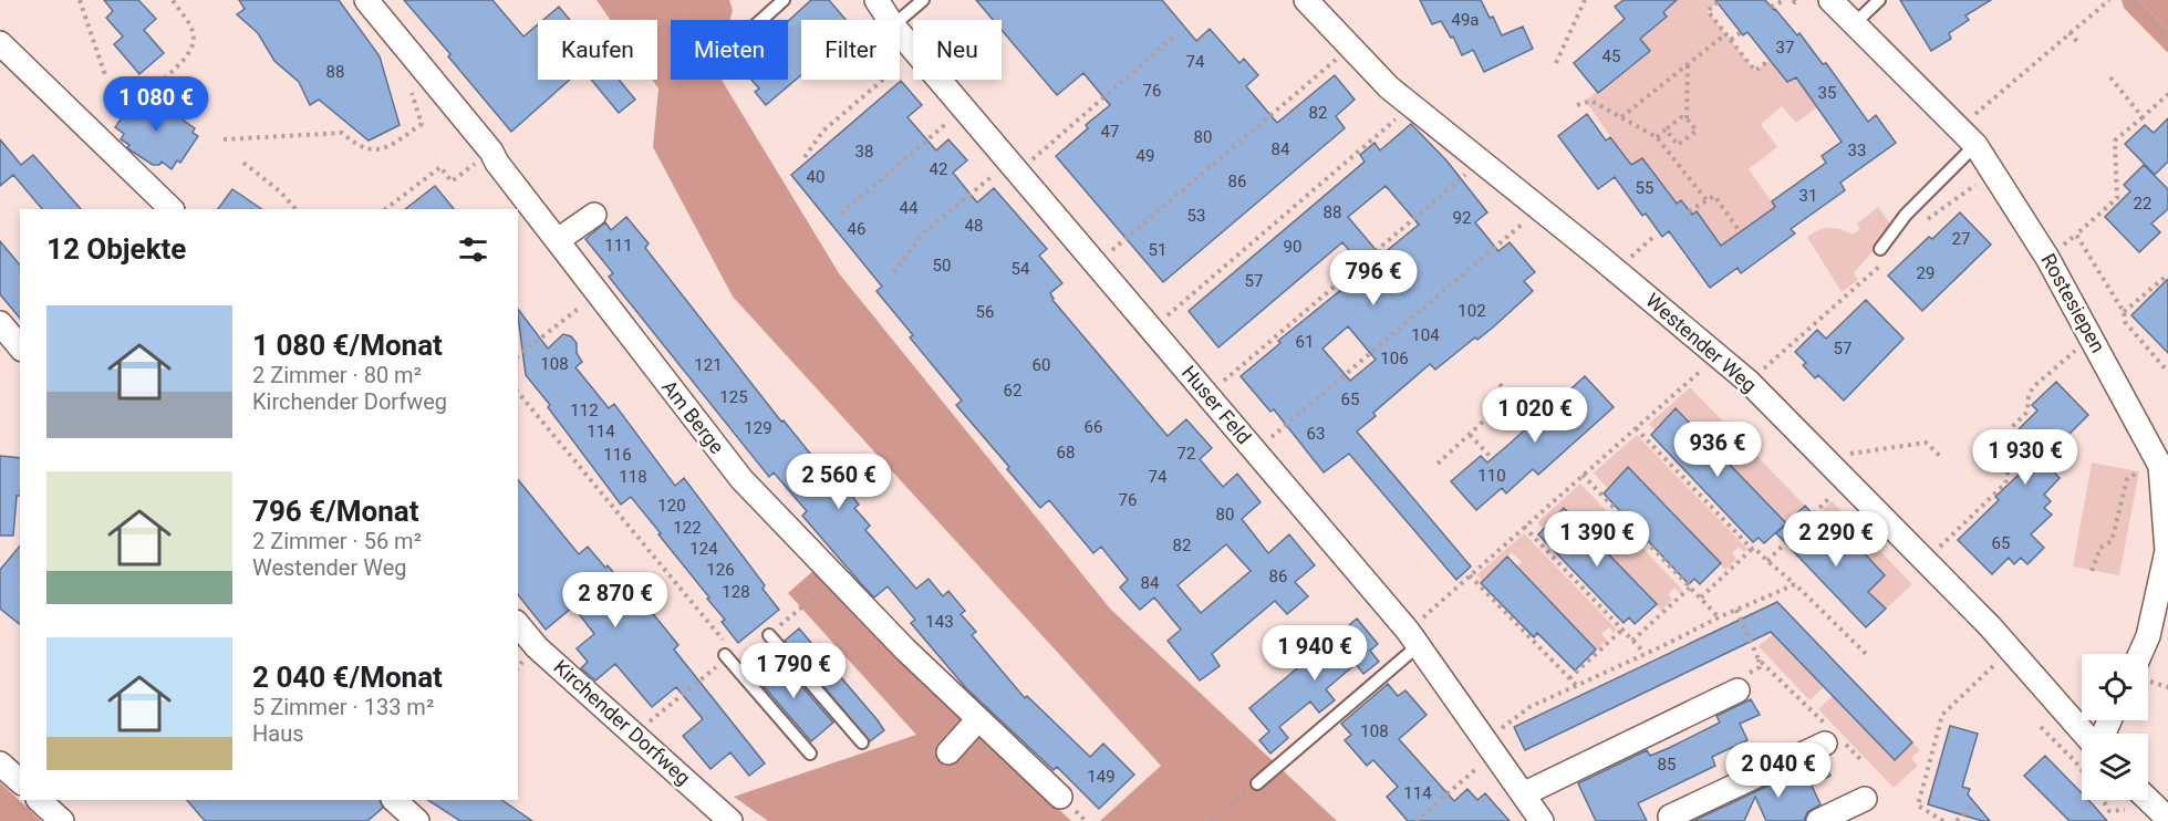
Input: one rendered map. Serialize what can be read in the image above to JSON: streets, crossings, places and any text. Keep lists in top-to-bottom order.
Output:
{
  "streets": {
    "street": [
      "Rostesiepen",
      "Westender Weg",
      "Huser Feld",
      "Am Berge",
      "Kirchender Dorfweg"
    ]
  },
  "house_numbers": [
    "49a",
    "37",
    "45",
    "74",
    "88",
    "76",
    "35",
    "82",
    "47",
    "80",
    "84",
    "33",
    "38",
    "49",
    "42",
    "40",
    "86",
    "55",
    "31",
    "22",
    "44",
    "88",
    "53",
    "92",
    "48",
    "46",
    "27",
    "111",
    "90",
    "51",
    "50",
    "54",
    "29",
    "57",
    "102",
    "56",
    "104",
    "61",
    "57",
    "106",
    "108",
    "121",
    "60",
    "62",
    "125",
    "65",
    "112",
    "66",
    "129",
    "114",
    "63",
    "68",
    "72",
    "116",
    "110",
    "118",
    "74",
    "76",
    "120",
    "80",
    "122",
    "65",
    "82",
    "124",
    "126",
    "86",
    "84",
    "128",
    "143",
    "108",
    "85",
    "149",
    "114"
  ],
  "page": {
    "chip": [
      "Kaufen",
      "Mieten",
      "Filter",
      "Neu"
    ],
    "price": [
      "1 080 €",
      "796 €",
      "1 020 €",
      "936 €",
      "1 930 €",
      "2 560 €",
      "1 390 €",
      "2 290 €",
      "2 870 €",
      "1 940 €",
      "1 790 €",
      "2 040 €"
    ],
    "heading": "12 Objekte",
    "list": [
      {
        "name": "1 080 €/Monat",
        "note": "2 Zimmer · 80 m² · Kirchender Dorfweg"
      },
      {
        "name": "796 €/Monat",
        "note": "2 Zimmer · 56 m² · Westender Weg"
      },
      {
        "name": "2 040 €/Monat",
        "note": "5 Zimmer · 133 m² · Haus"
      }
    ]
  }
}
